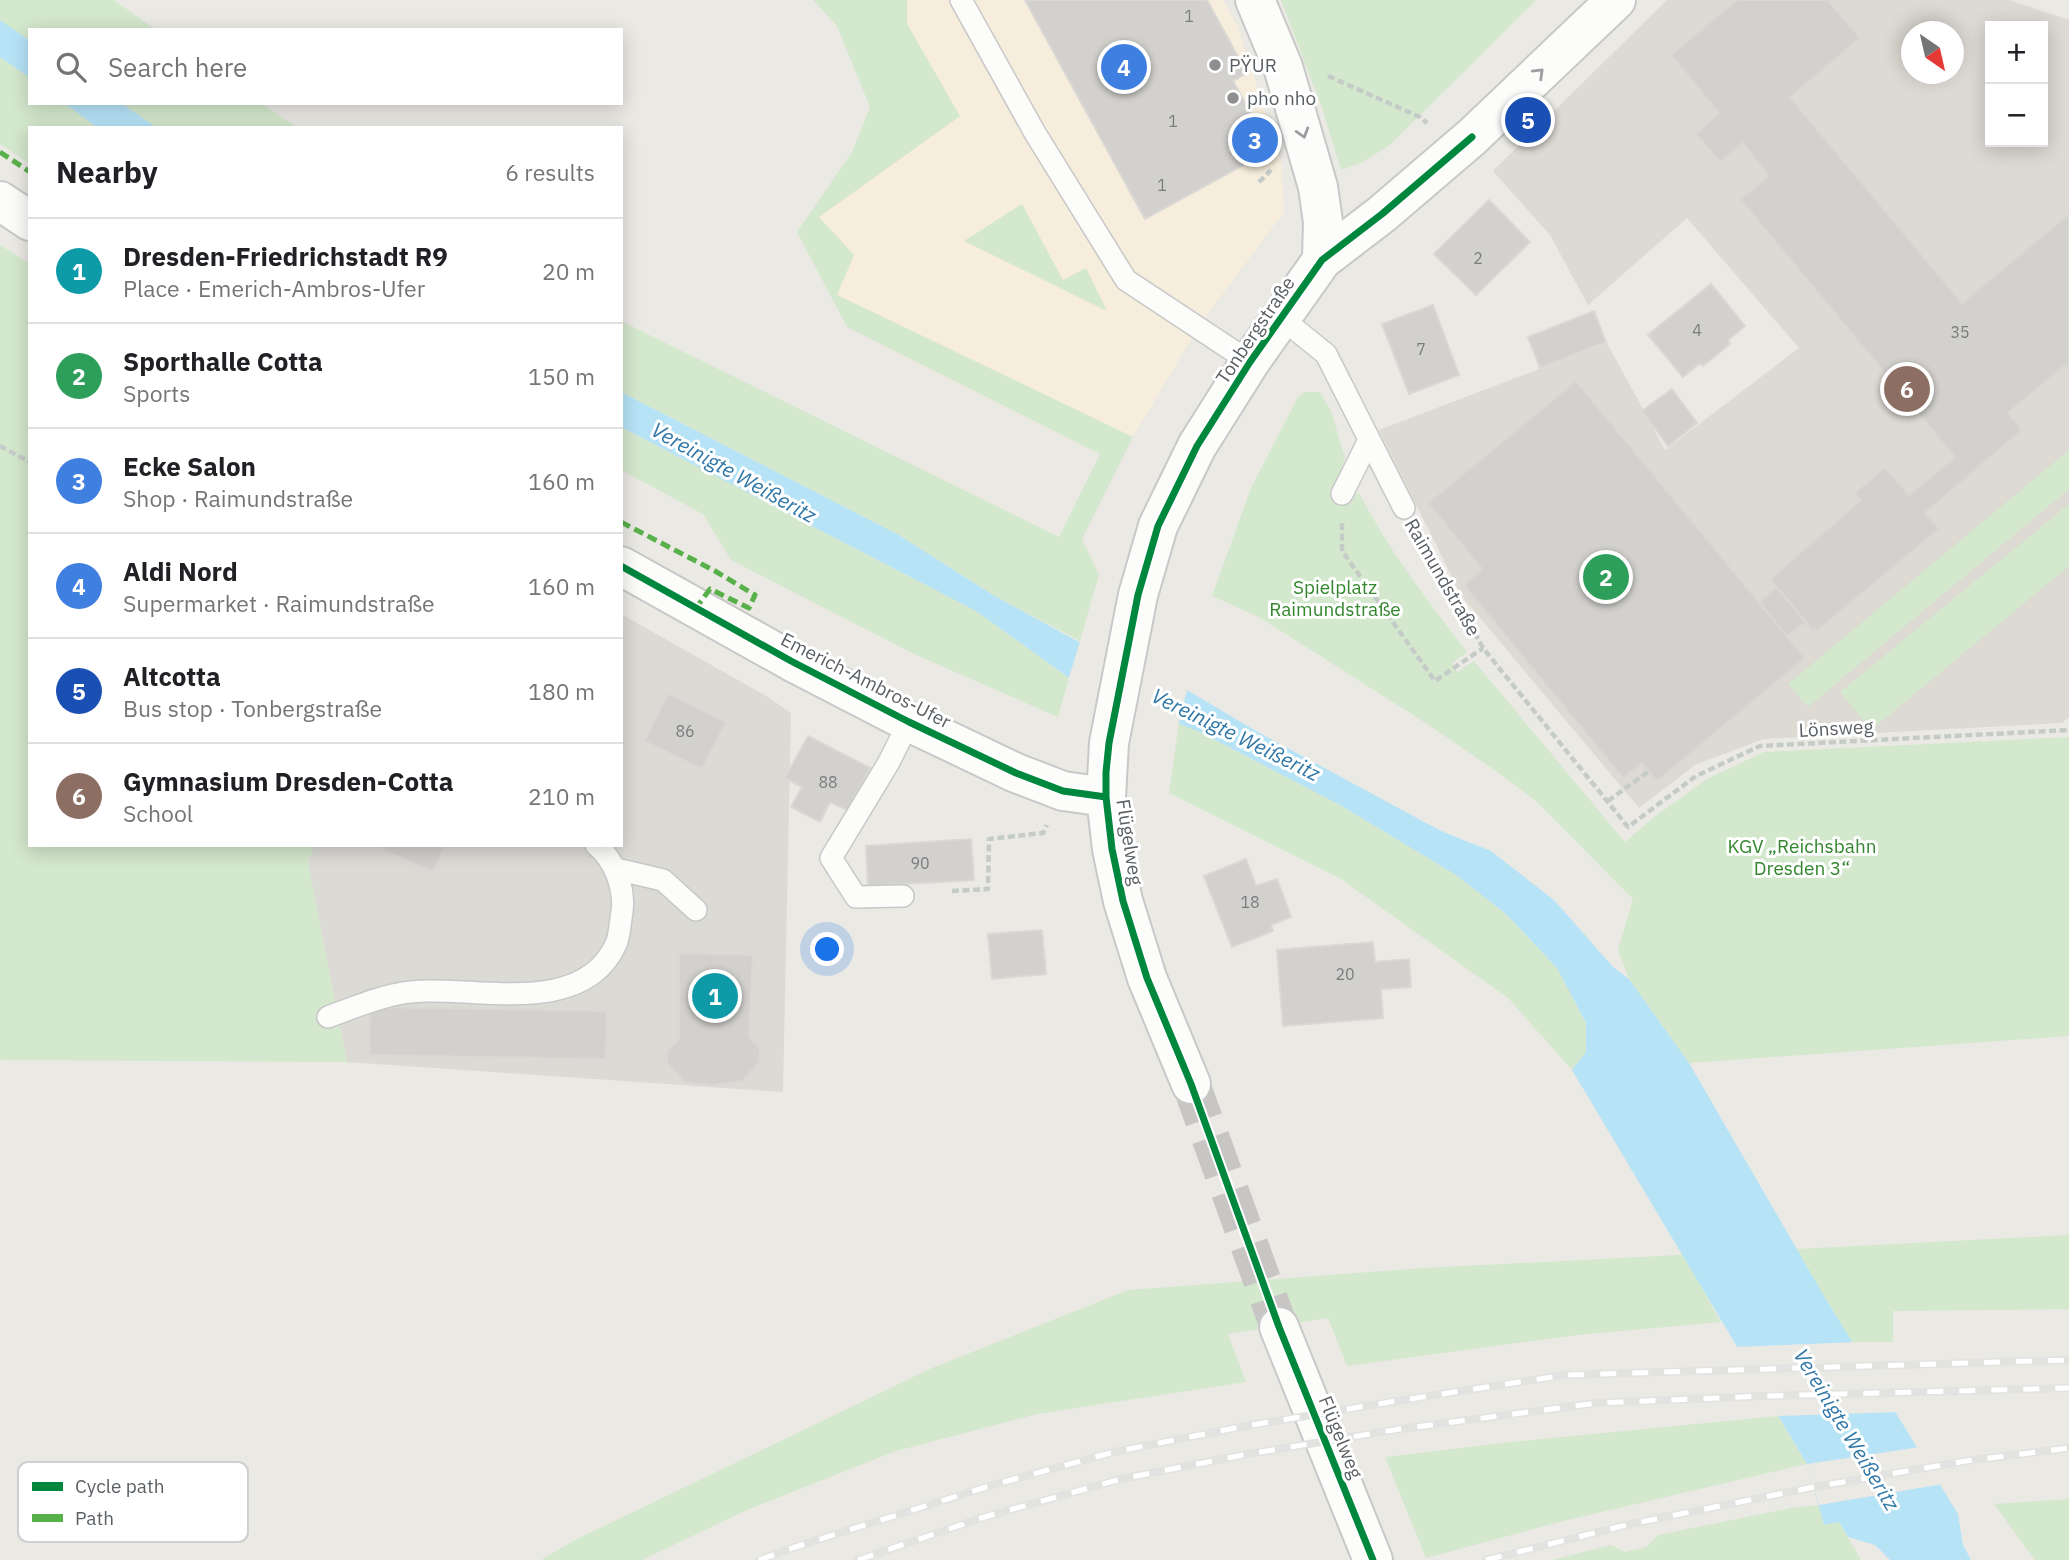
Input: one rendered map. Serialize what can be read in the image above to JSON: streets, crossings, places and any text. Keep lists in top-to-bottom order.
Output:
{
  "streets": {
    "main road": ["Tonbergstraße", "Emerich-Ambros-Ufer", "Flügelweg"],
    "lane": ["Raimundstraße"],
    "path": ["Lönsweg"]
  },
  "crossings": [
    ["Tonbergstraße", "Raimundstraße"],
    ["Tonbergstraße", "Flügelweg"],
    ["Raimundstraße", "Lönsweg"],
    ["Emerich-Ambros-Ufer", "Flügelweg"]
  ],
  "water": ["Vereinigte Weißeritz"],
  "parks": ["Spielplatz Raimundstraße", "KGV „Reichsbahn Dresden 3“"],
  "places": ["PŸUR", "pho nho"],
  "house_numbers": [
    "1",
    "1",
    "1",
    "2",
    "4",
    "35",
    "7",
    "86",
    "88",
    "90",
    "18",
    "20"
  ],
  "legend": ["Cycle path", "Path"],
  "north": "bottom right",
  "page": {
    "map_buttons": ["+", "−"],
    "search": "Search here",
    "pins": [
      "4",
      "5",
      "3",
      "6",
      "2",
      "1"
    ],
    "heading": ["Nearby", "6 results"],
    "list": [
      {
        "mark": "1",
        "name": "Dresden-Friedrichstadt R9",
        "note": "Place · Emerich-Ambros-Ufer",
        "value": "20 m"
      },
      {
        "mark": "2",
        "name": "Sporthalle Cotta",
        "note": "Sports",
        "value": "150 m"
      },
      {
        "mark": "3",
        "name": "Ecke Salon",
        "note": "Shop · Raimundstraße",
        "value": "160 m"
      },
      {
        "mark": "4",
        "name": "Aldi Nord",
        "note": "Supermarket · Raimundstraße",
        "value": "160 m"
      },
      {
        "mark": "5",
        "name": "Altcotta",
        "note": "Bus stop · Tonbergstraße",
        "value": "180 m"
      },
      {
        "mark": "6",
        "name": "Gymnasium Dresden-Cotta",
        "note": "School",
        "value": "210 m"
      }
    ]
  }
}
